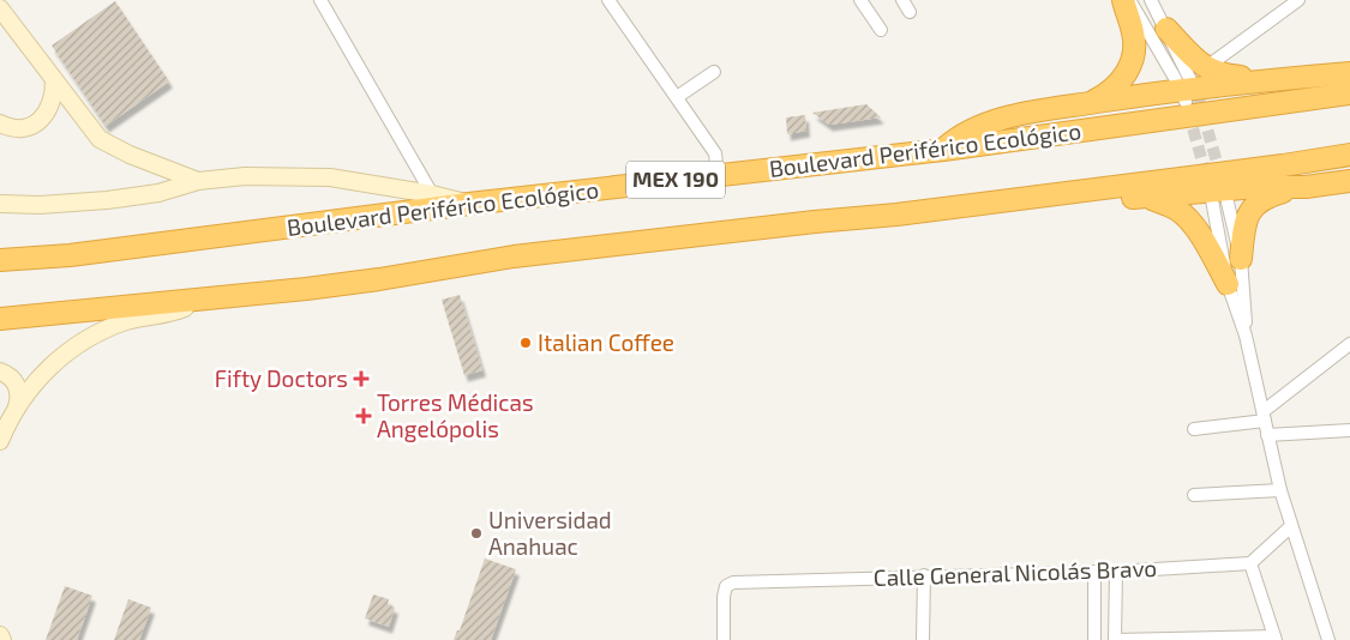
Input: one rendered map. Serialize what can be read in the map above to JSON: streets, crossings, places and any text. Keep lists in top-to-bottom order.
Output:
{
  "streets": {
    "highway": ["Boulevard Periférico Ecológico", "MEX 190"],
    "street": ["Calle General Nicolás Bravo"]
  },
  "places": {
    "other": ["Italian Coffee", "Universidad Anahuac"],
    "health": ["Fifty Doctors", "Torres Médicas Angelópolis"]
  }
}
